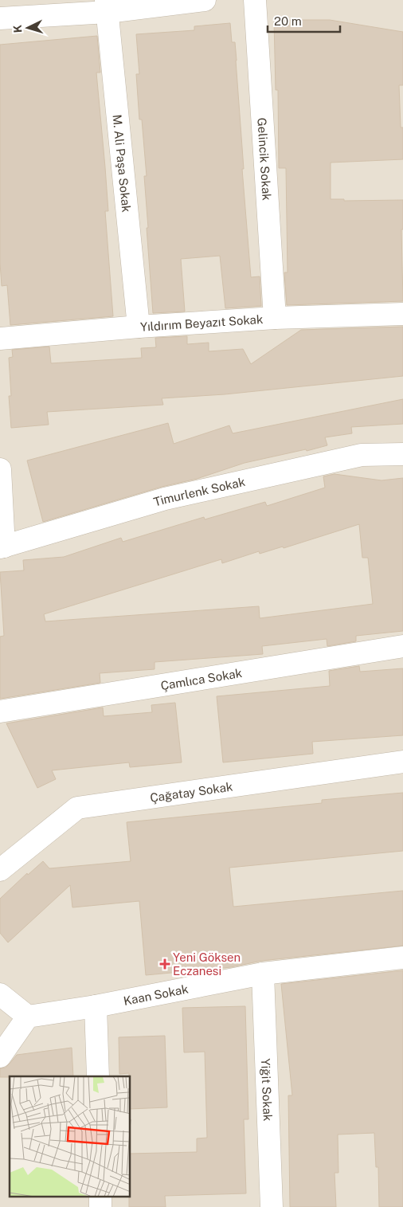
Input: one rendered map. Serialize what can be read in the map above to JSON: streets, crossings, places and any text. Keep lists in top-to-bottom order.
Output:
{
  "streets": {
    "street": [
      "Gelincik Sokak",
      "M. Ali Paşa Sokak",
      "Yıldırım Beyazıt Sokak",
      "Timurlenk Sokak",
      "Çamlıca Sokak",
      "Çağatay Sokak",
      "Kaan Sokak",
      "Yiğit Sokak"
    ]
  },
  "crossings": [
    ["Gelincik Sokak", "Yıldırım Beyazıt Sokak"],
    ["M. Ali Paşa Sokak", "Yıldırım Beyazıt Sokak"],
    ["Kaan Sokak", "Yiğit Sokak"]
  ],
  "places": {
    "health": ["Yeni Göksen Eczanesi"]
  },
  "scale_bar": "20 m",
  "north": "left"
}
